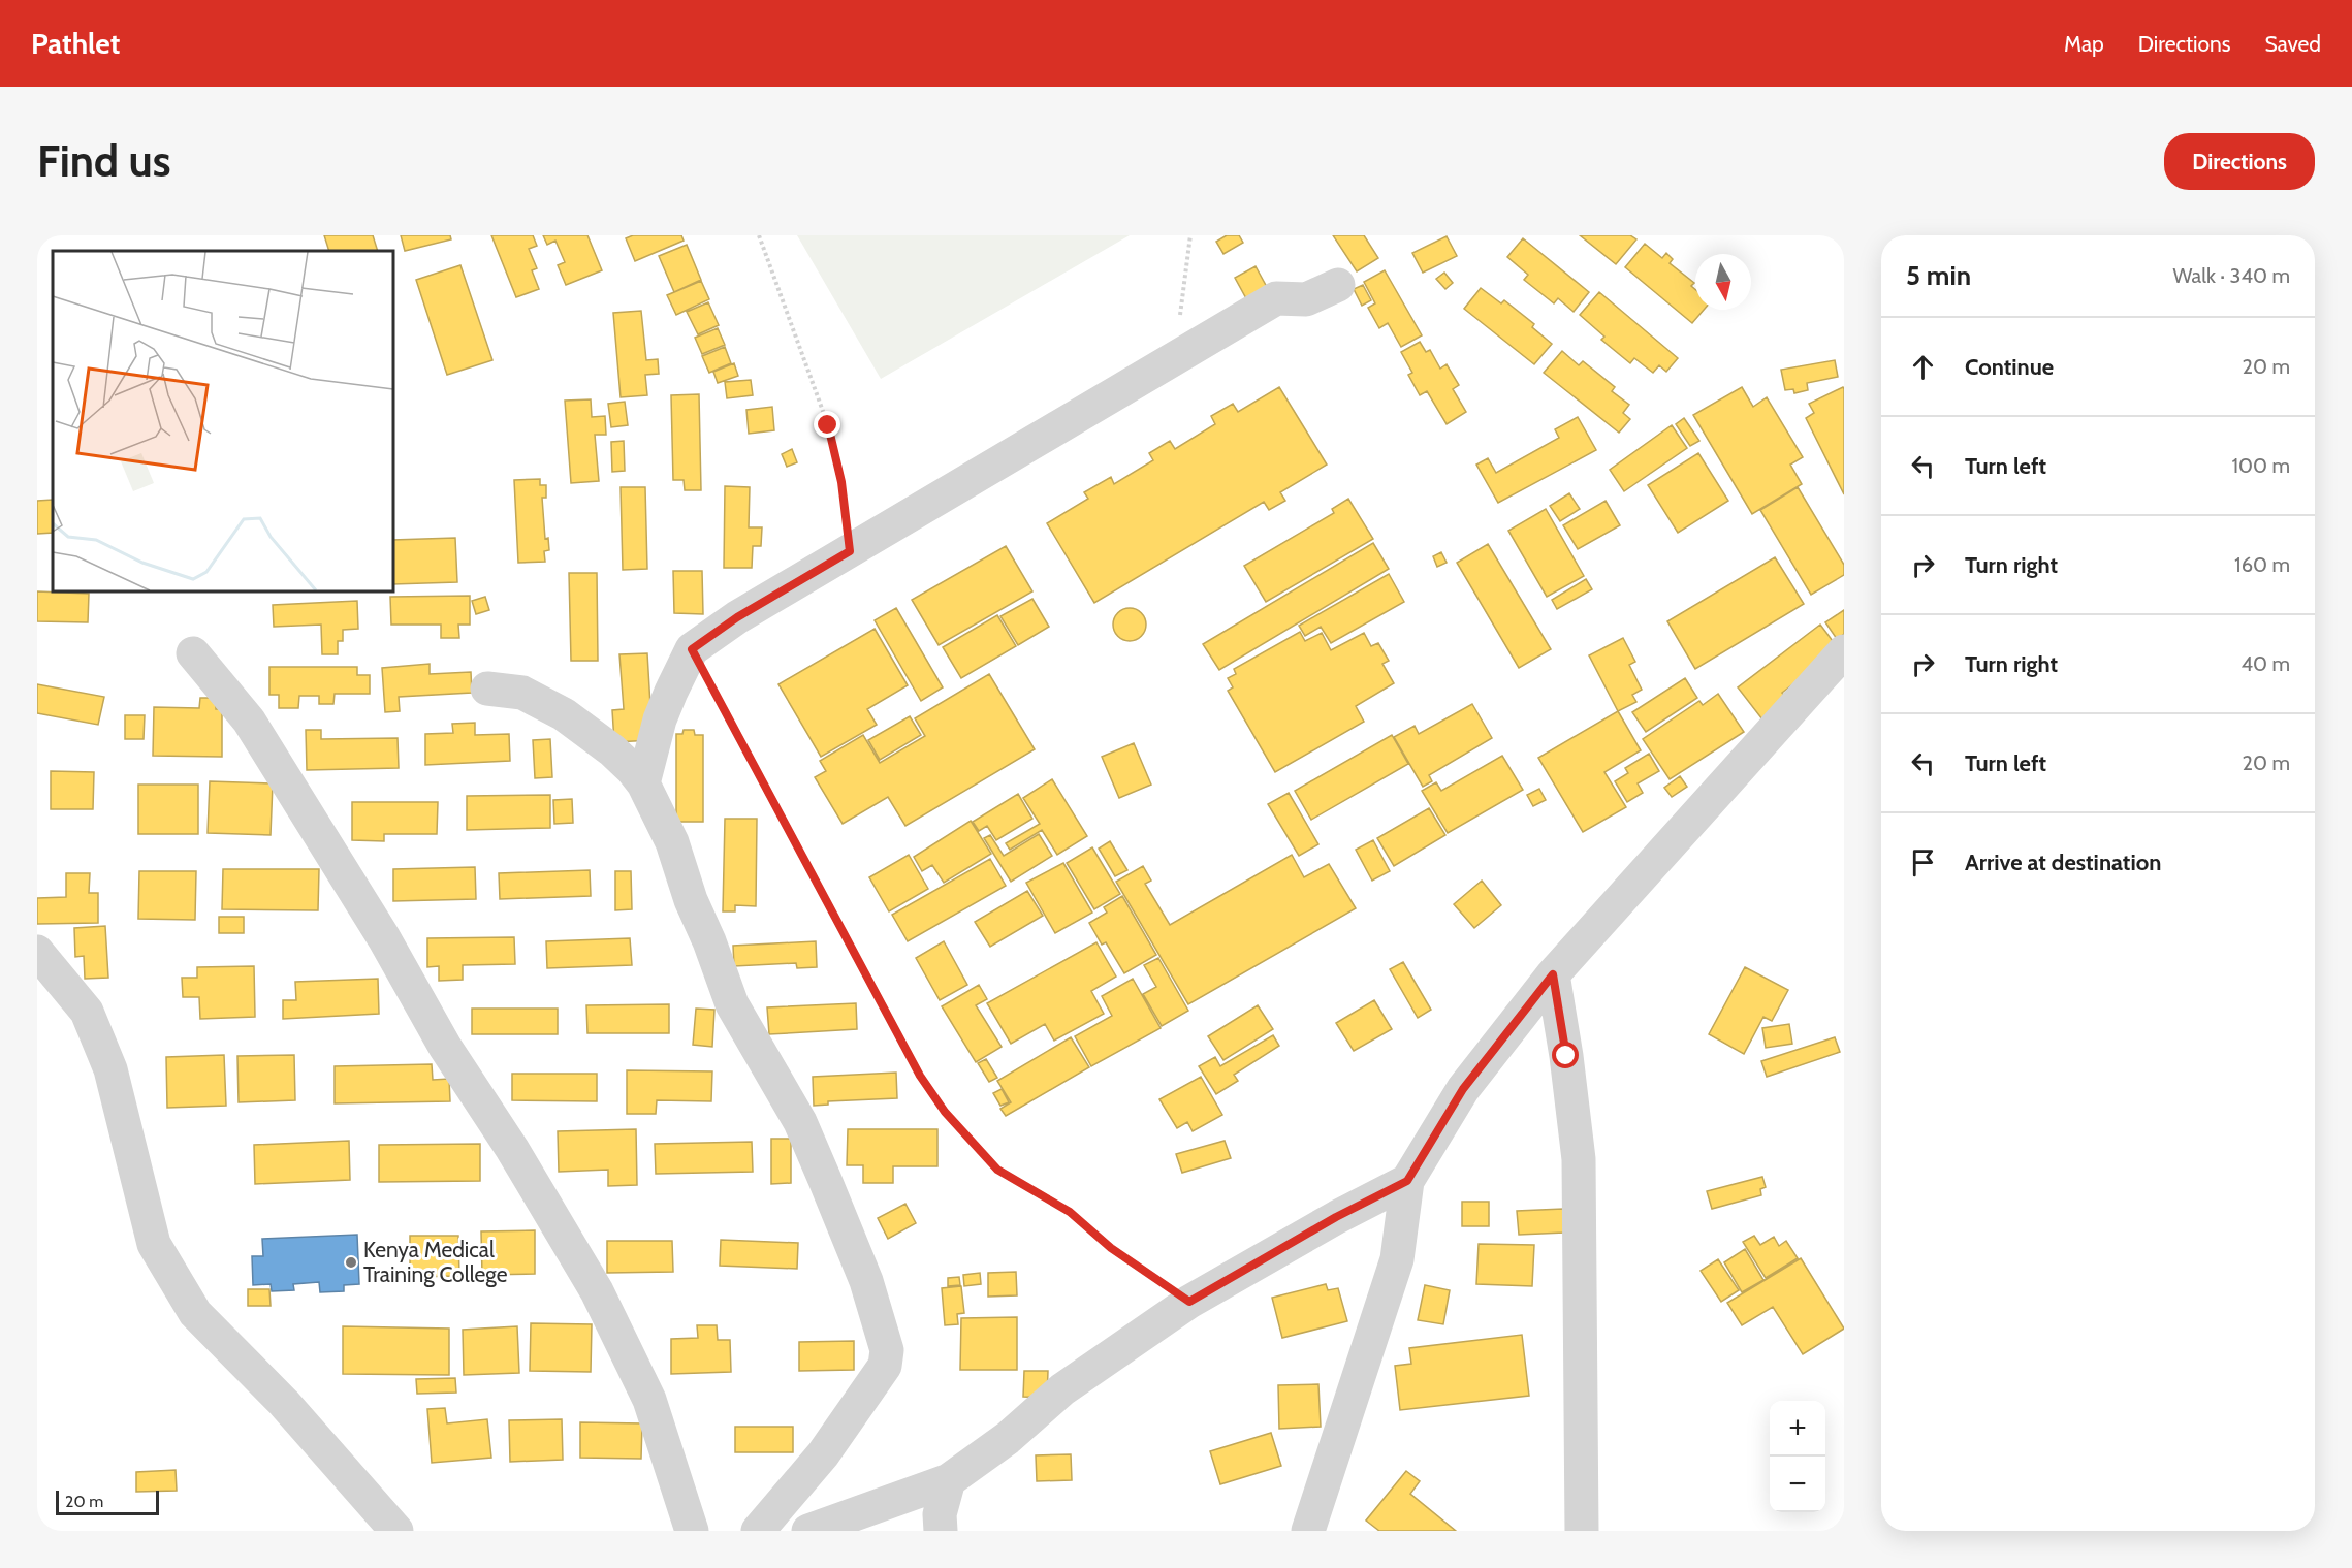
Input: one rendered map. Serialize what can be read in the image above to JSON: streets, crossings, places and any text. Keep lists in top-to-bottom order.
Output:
{
  "places": ["Kenya Medical Training College"],
  "scale_bar": "20 m",
  "north": "bottom",
  "page": {
    "header": "Pathlet",
    "nav": ["Map", "Directions", "Saved"],
    "buttons": "Directions",
    "title": "Find us",
    "heading": ["5 min", "Walk · 340 m"],
    "list": [
      ["Continue", "20 m"],
      ["Turn left", "100 m"],
      ["Turn right", "160 m"],
      ["Turn right", "40 m"],
      ["Turn left", "20 m"],
      "Arrive at destination"
    ],
    "map_buttons": ["+", "−"],
    "scale": "20 m"
  }
}
